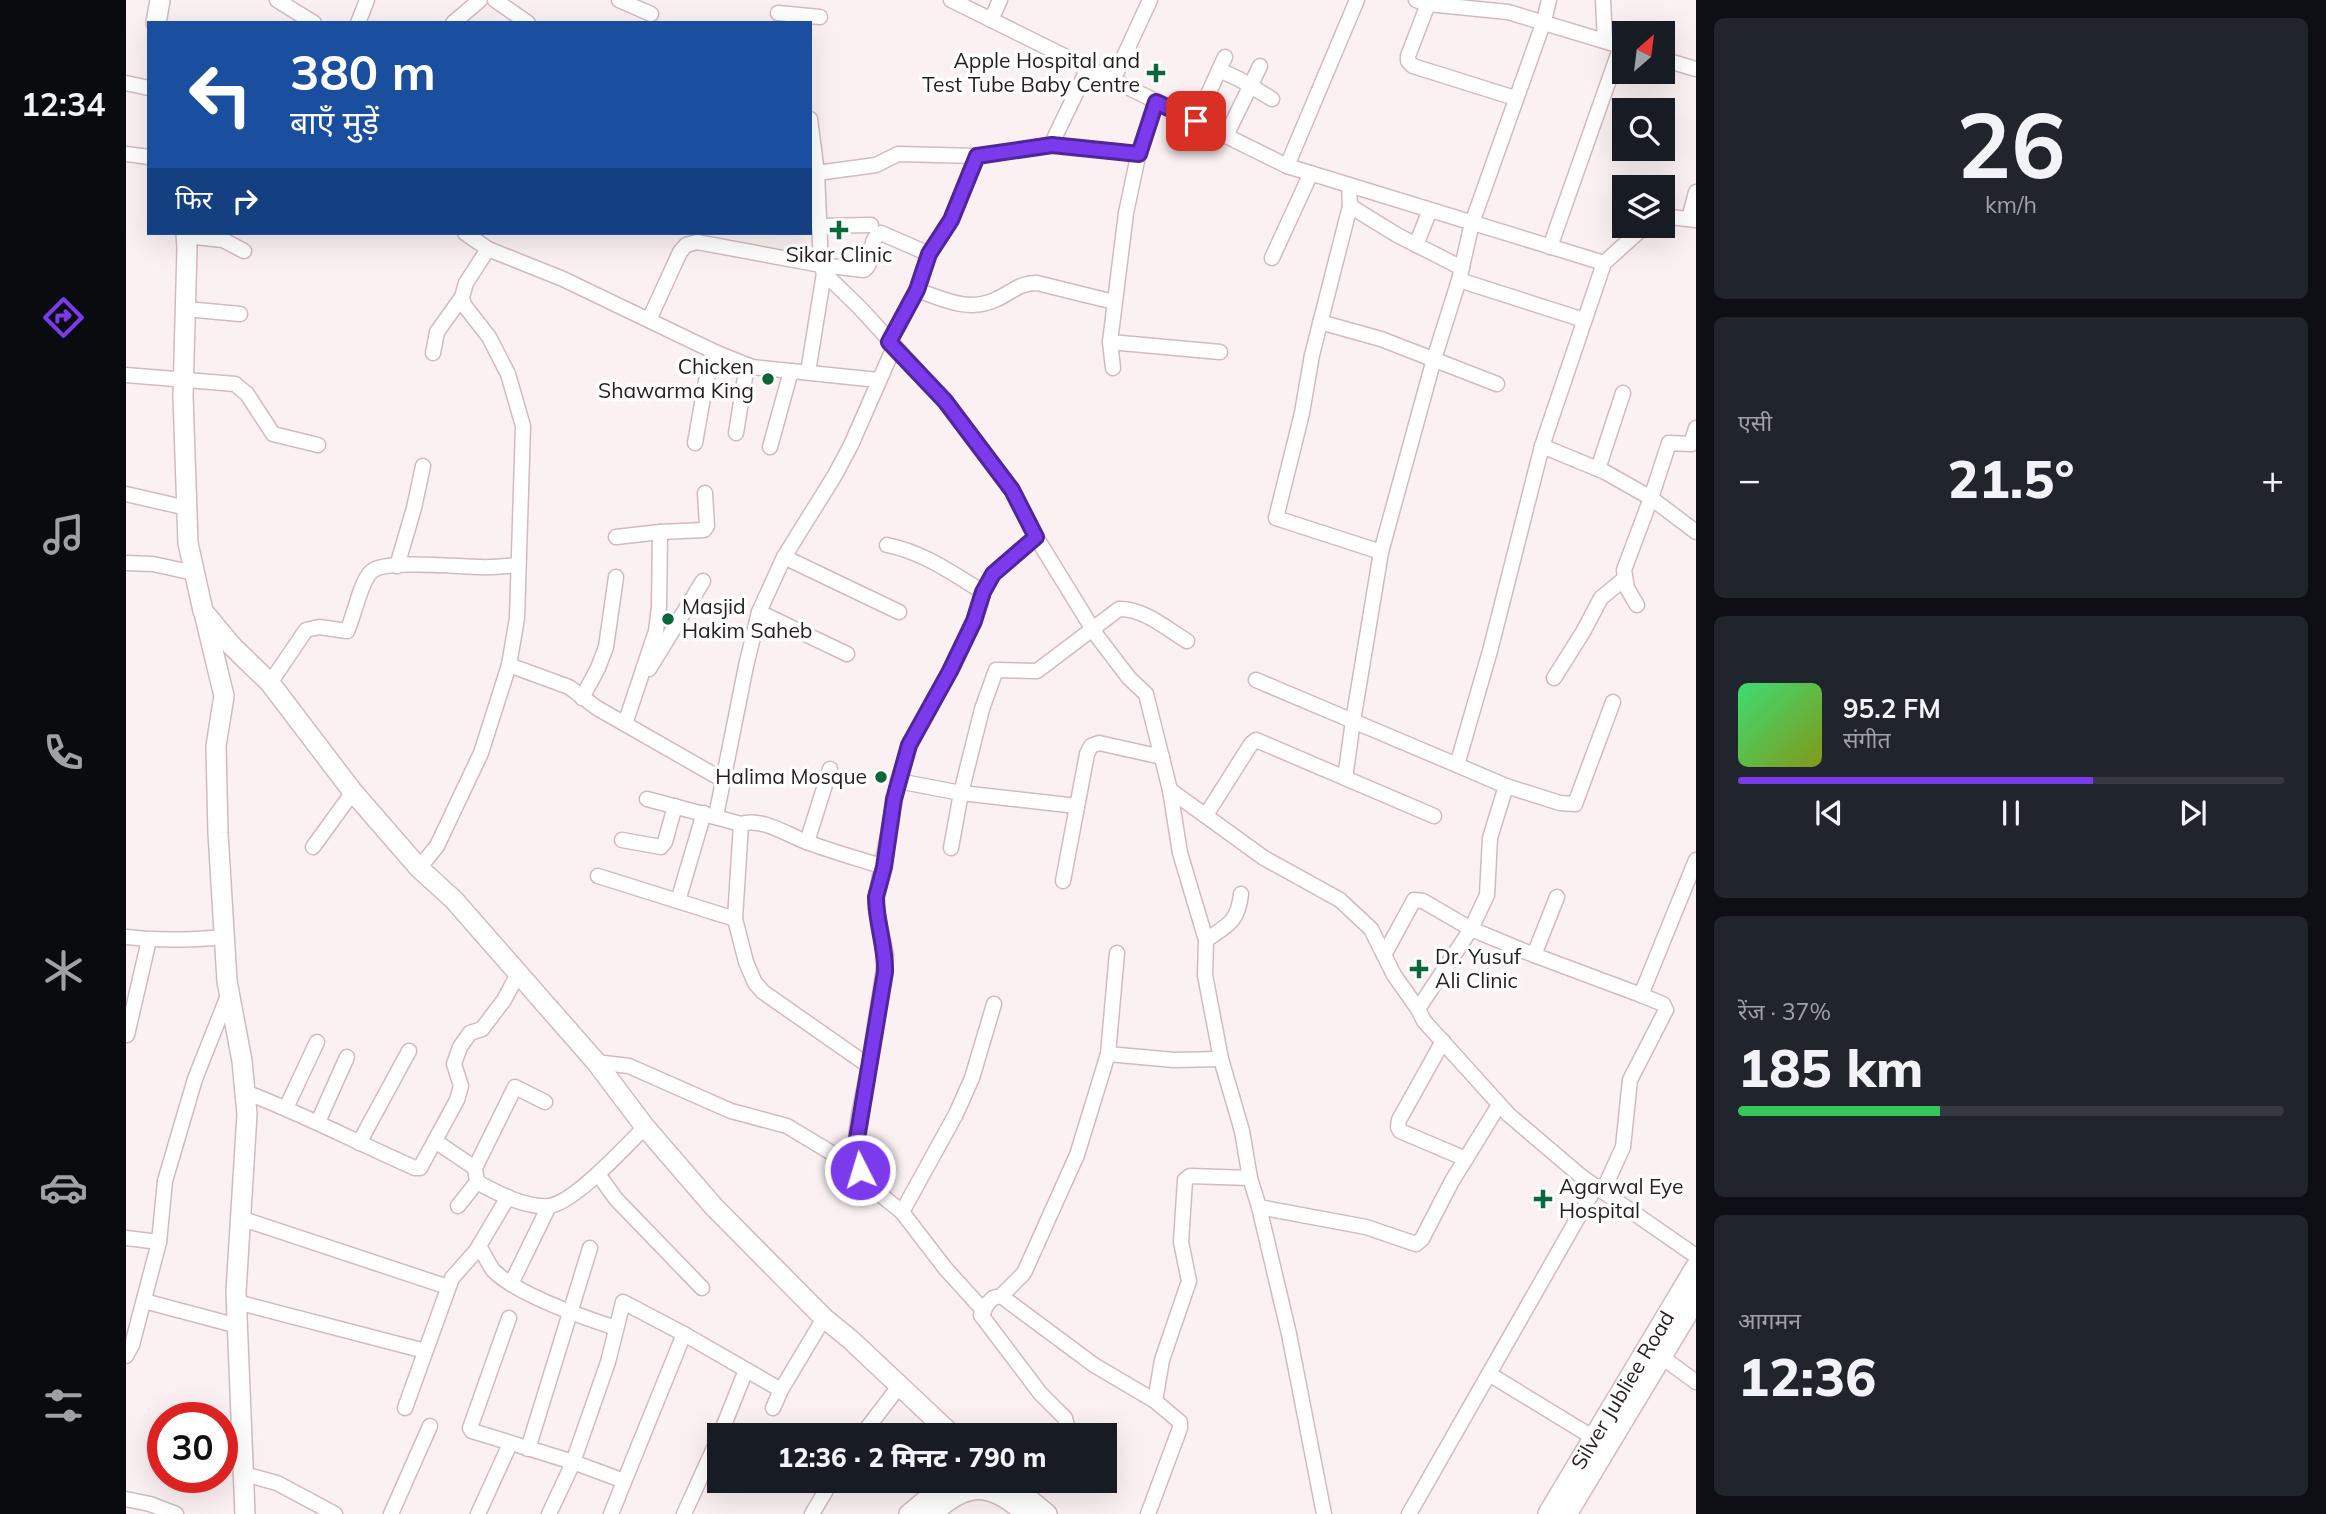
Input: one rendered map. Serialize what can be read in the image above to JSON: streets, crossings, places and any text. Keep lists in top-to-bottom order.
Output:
{
  "streets": {
    "main road": ["Silver Jubliee Road"]
  },
  "places": {
    "health": [
      "Apple Hospital and Test Tube Baby Centre",
      "Sikar Clinic",
      "Dr. Yusuf Ali Clinic",
      "Agarwal Eye Hospital"
    ],
    "other": ["Chicken Shawarma King", "Masjid Hakim Saheb", "Halima Mosque"]
  },
  "north": "top right",
  "page": {
    "tabs": "12:34",
    "tile": [
      ["26", "km/h"],
      "एसी",
      ["रेंज · 37%", "185 km"],
      ["आगमन", "12:36"]
    ],
    "turn": ["380 m", "बाएँ मुड़ें"],
    "then": "फिर",
    "heat": ["−", "21.5°", "+"],
    "song": ["95.2 FM", "संगीत"],
    "limit": "30",
    "trip": "12:36 · 2 मिनट · 790 m"
  }
}
